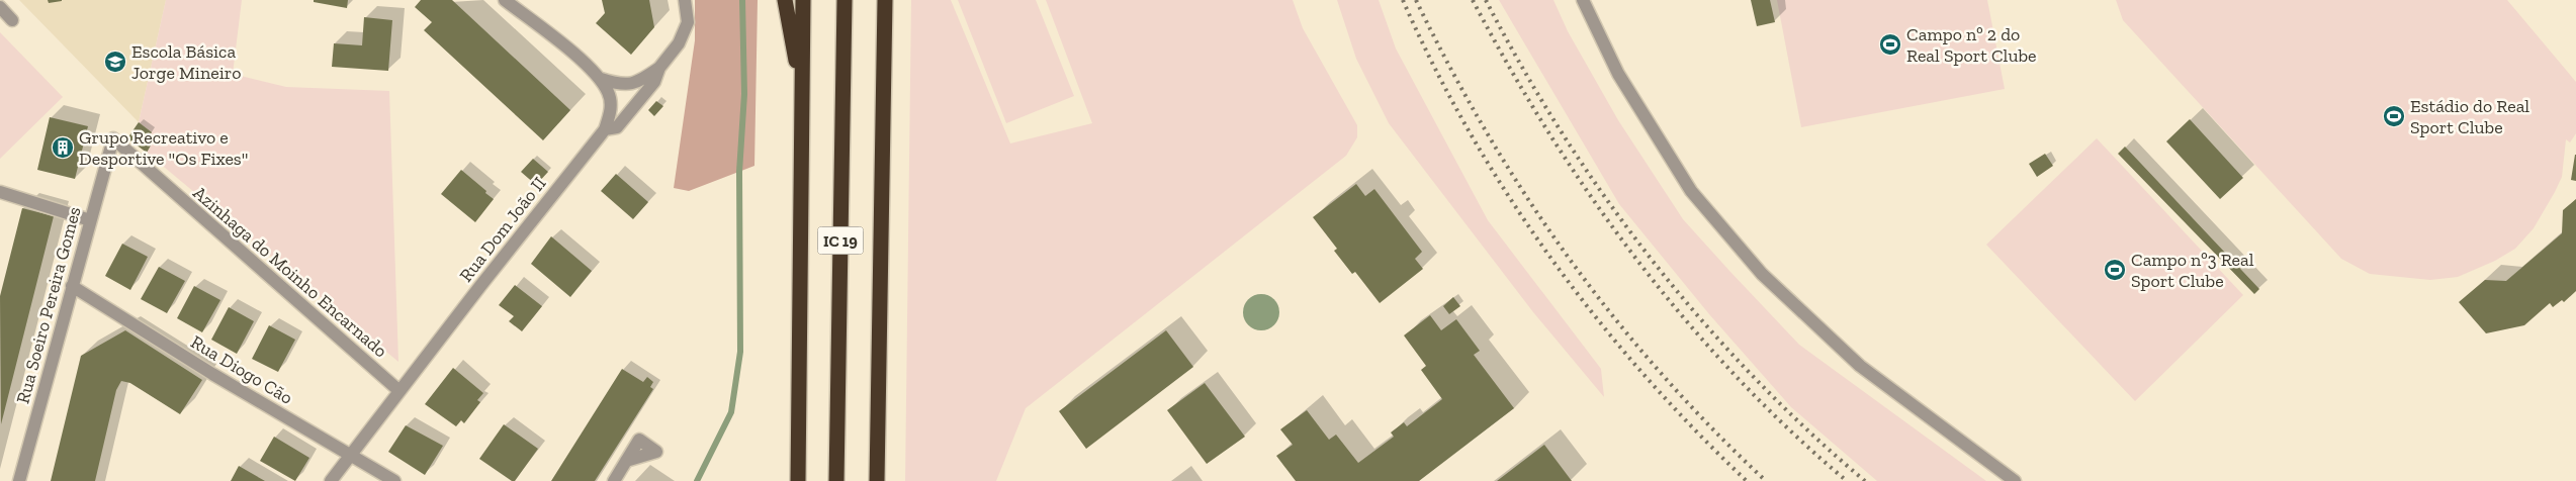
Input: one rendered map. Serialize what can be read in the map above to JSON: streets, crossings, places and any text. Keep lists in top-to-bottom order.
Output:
{
  "streets": {
    "highway": ["IC 19"],
    "street": [
      "Rua Dom João II",
      "Azinhaga do Moinho Encarnado",
      "Rua Soeiro Pereira Gomes",
      "Rua Diogo Cão"
    ]
  },
  "crossings": [
    ["Rua Dom João II", "Azinhaga do Moinho Encarnado"],
    ["Rua Dom João II", "Rua Diogo Cão"],
    ["Azinhaga do Moinho Encarnado", "Rua Soeiro Pereira Gomes"],
    ["Rua Soeiro Pereira Gomes", "Rua Diogo Cão"]
  ],
  "places": {
    "sports": ["Campo nº 2 do Real Sport Clube", "Estádio do Real Sport Clube", "Campo nº3 Real Sport Clube"],
    "school or university": ["Escola Básica Jorge Mineiro"],
    "building": ["Grupo Recreativo e Desportive \"Os Fixes\""]
  }
}
